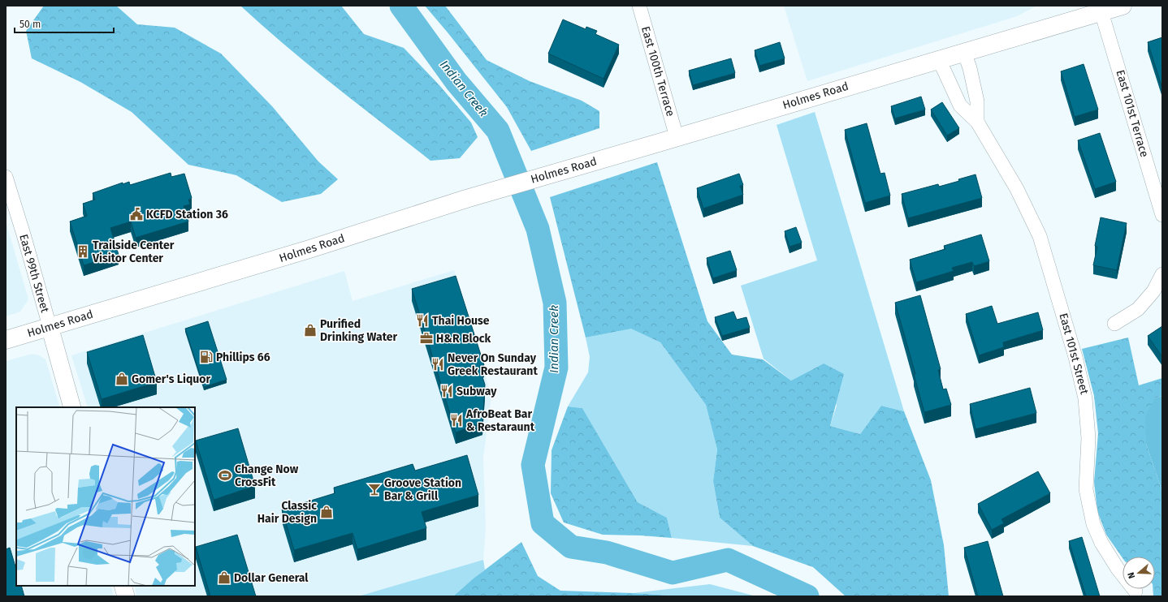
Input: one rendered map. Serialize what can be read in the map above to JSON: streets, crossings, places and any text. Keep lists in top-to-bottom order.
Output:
{
  "streets": {
    "main road": ["Holmes Road"],
    "street": [
      "East 100th Terrace",
      "East 101st Terrace",
      "East 99th Street",
      "East 101st Street"
    ]
  },
  "crossings": [
    ["East 100th Terrace", "Holmes Road"],
    ["Holmes Road", "East 101st Terrace"],
    ["Holmes Road", "East 99th Street"],
    ["Holmes Road", "East 101st Street"]
  ],
  "water": ["Indian Creek"],
  "places": {
    "public building": ["KCFD Station 36"],
    "building": ["Trailside Center Visitor Center"],
    "restaurant": [
      "Thai House",
      "Never On Sunday Greek Restaurant",
      "Subway",
      "AfroBeat Bar & Restaraunt"
    ],
    "shop": [
      "Purified Drinking Water",
      "Gomer's Liquor",
      "Classic Hair Design",
      "Dollar General"
    ],
    "office": ["H&R Block"],
    "fuel station": ["Phillips 66"],
    "sports": ["Change Now CrossFit"],
    "bar": ["Groove Station Bar & Grill"]
  },
  "scale_bar": "50 m",
  "north": "left"
}
